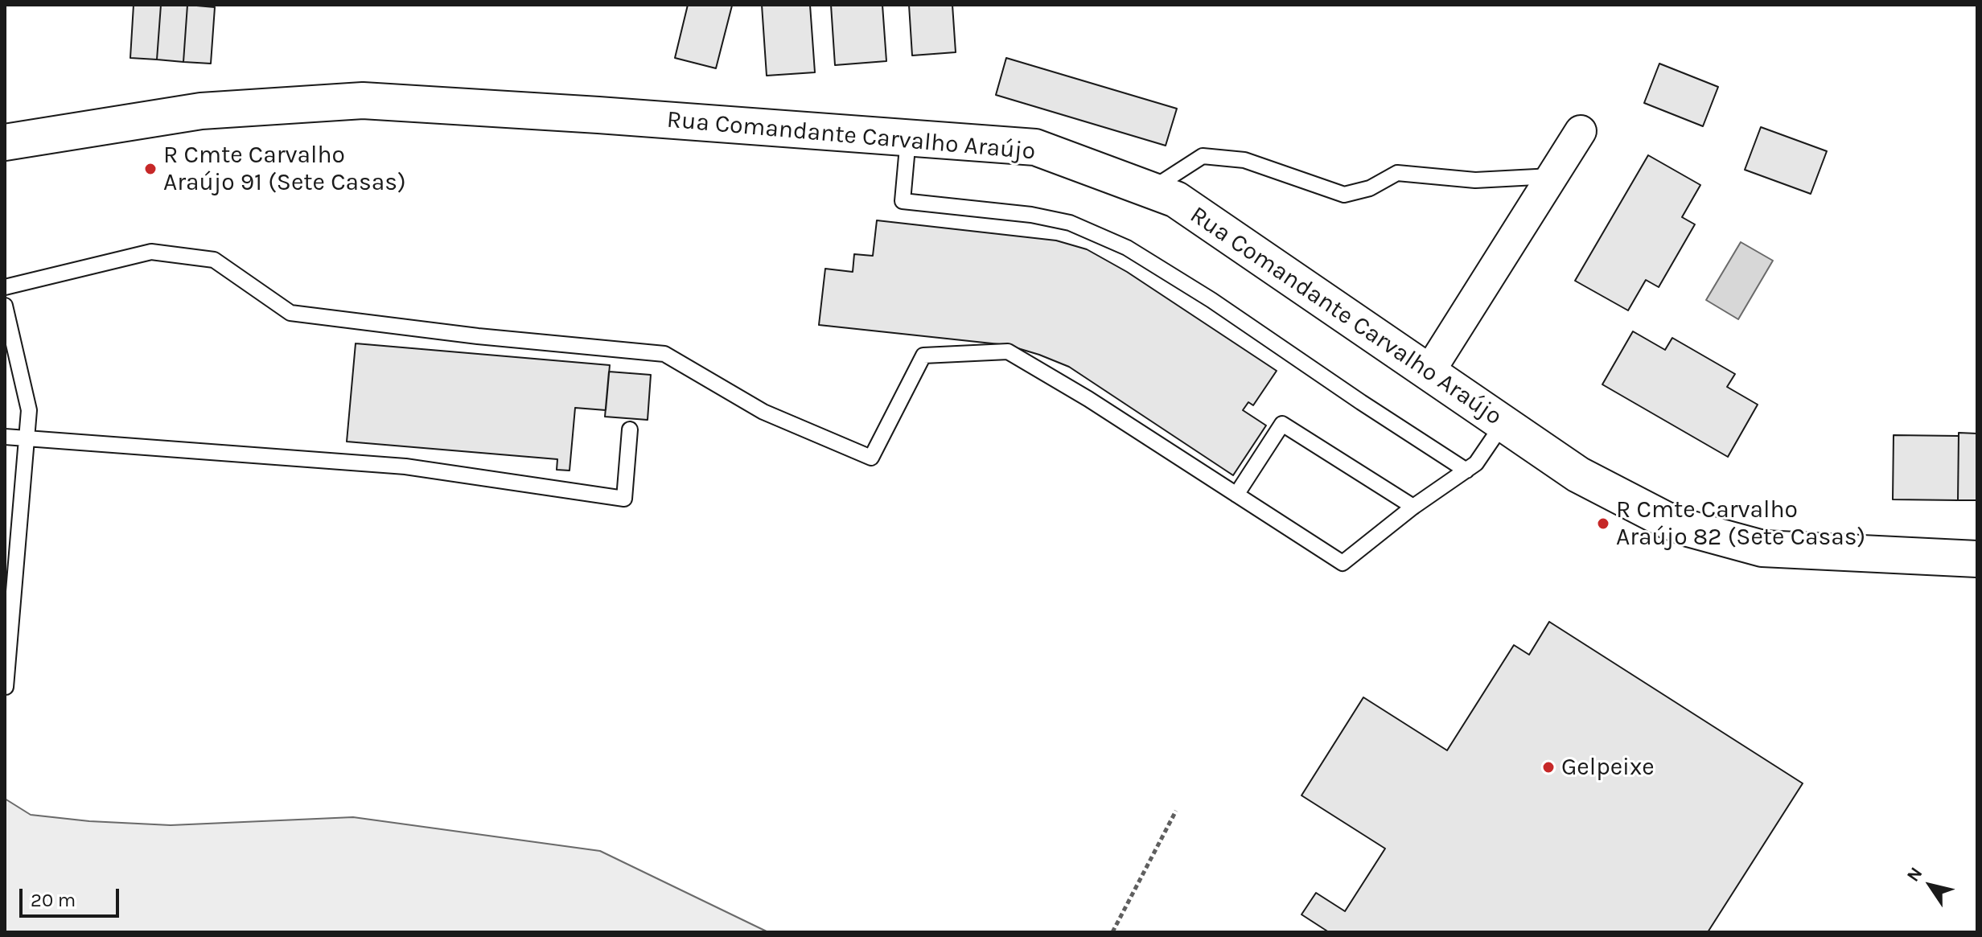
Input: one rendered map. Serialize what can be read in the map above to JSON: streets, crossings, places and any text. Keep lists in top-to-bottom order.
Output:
{
  "streets": {
    "main road": ["Rua Comandante Carvalho Araújo"]
  },
  "places": ["R Cmte Carvalho Araújo 91 (Sete Casas)", "R Cmte Carvalho Araújo 82 (Sete Casas)", "Gelpeixe"],
  "scale_bar": "20 m",
  "north": "top left"
}
